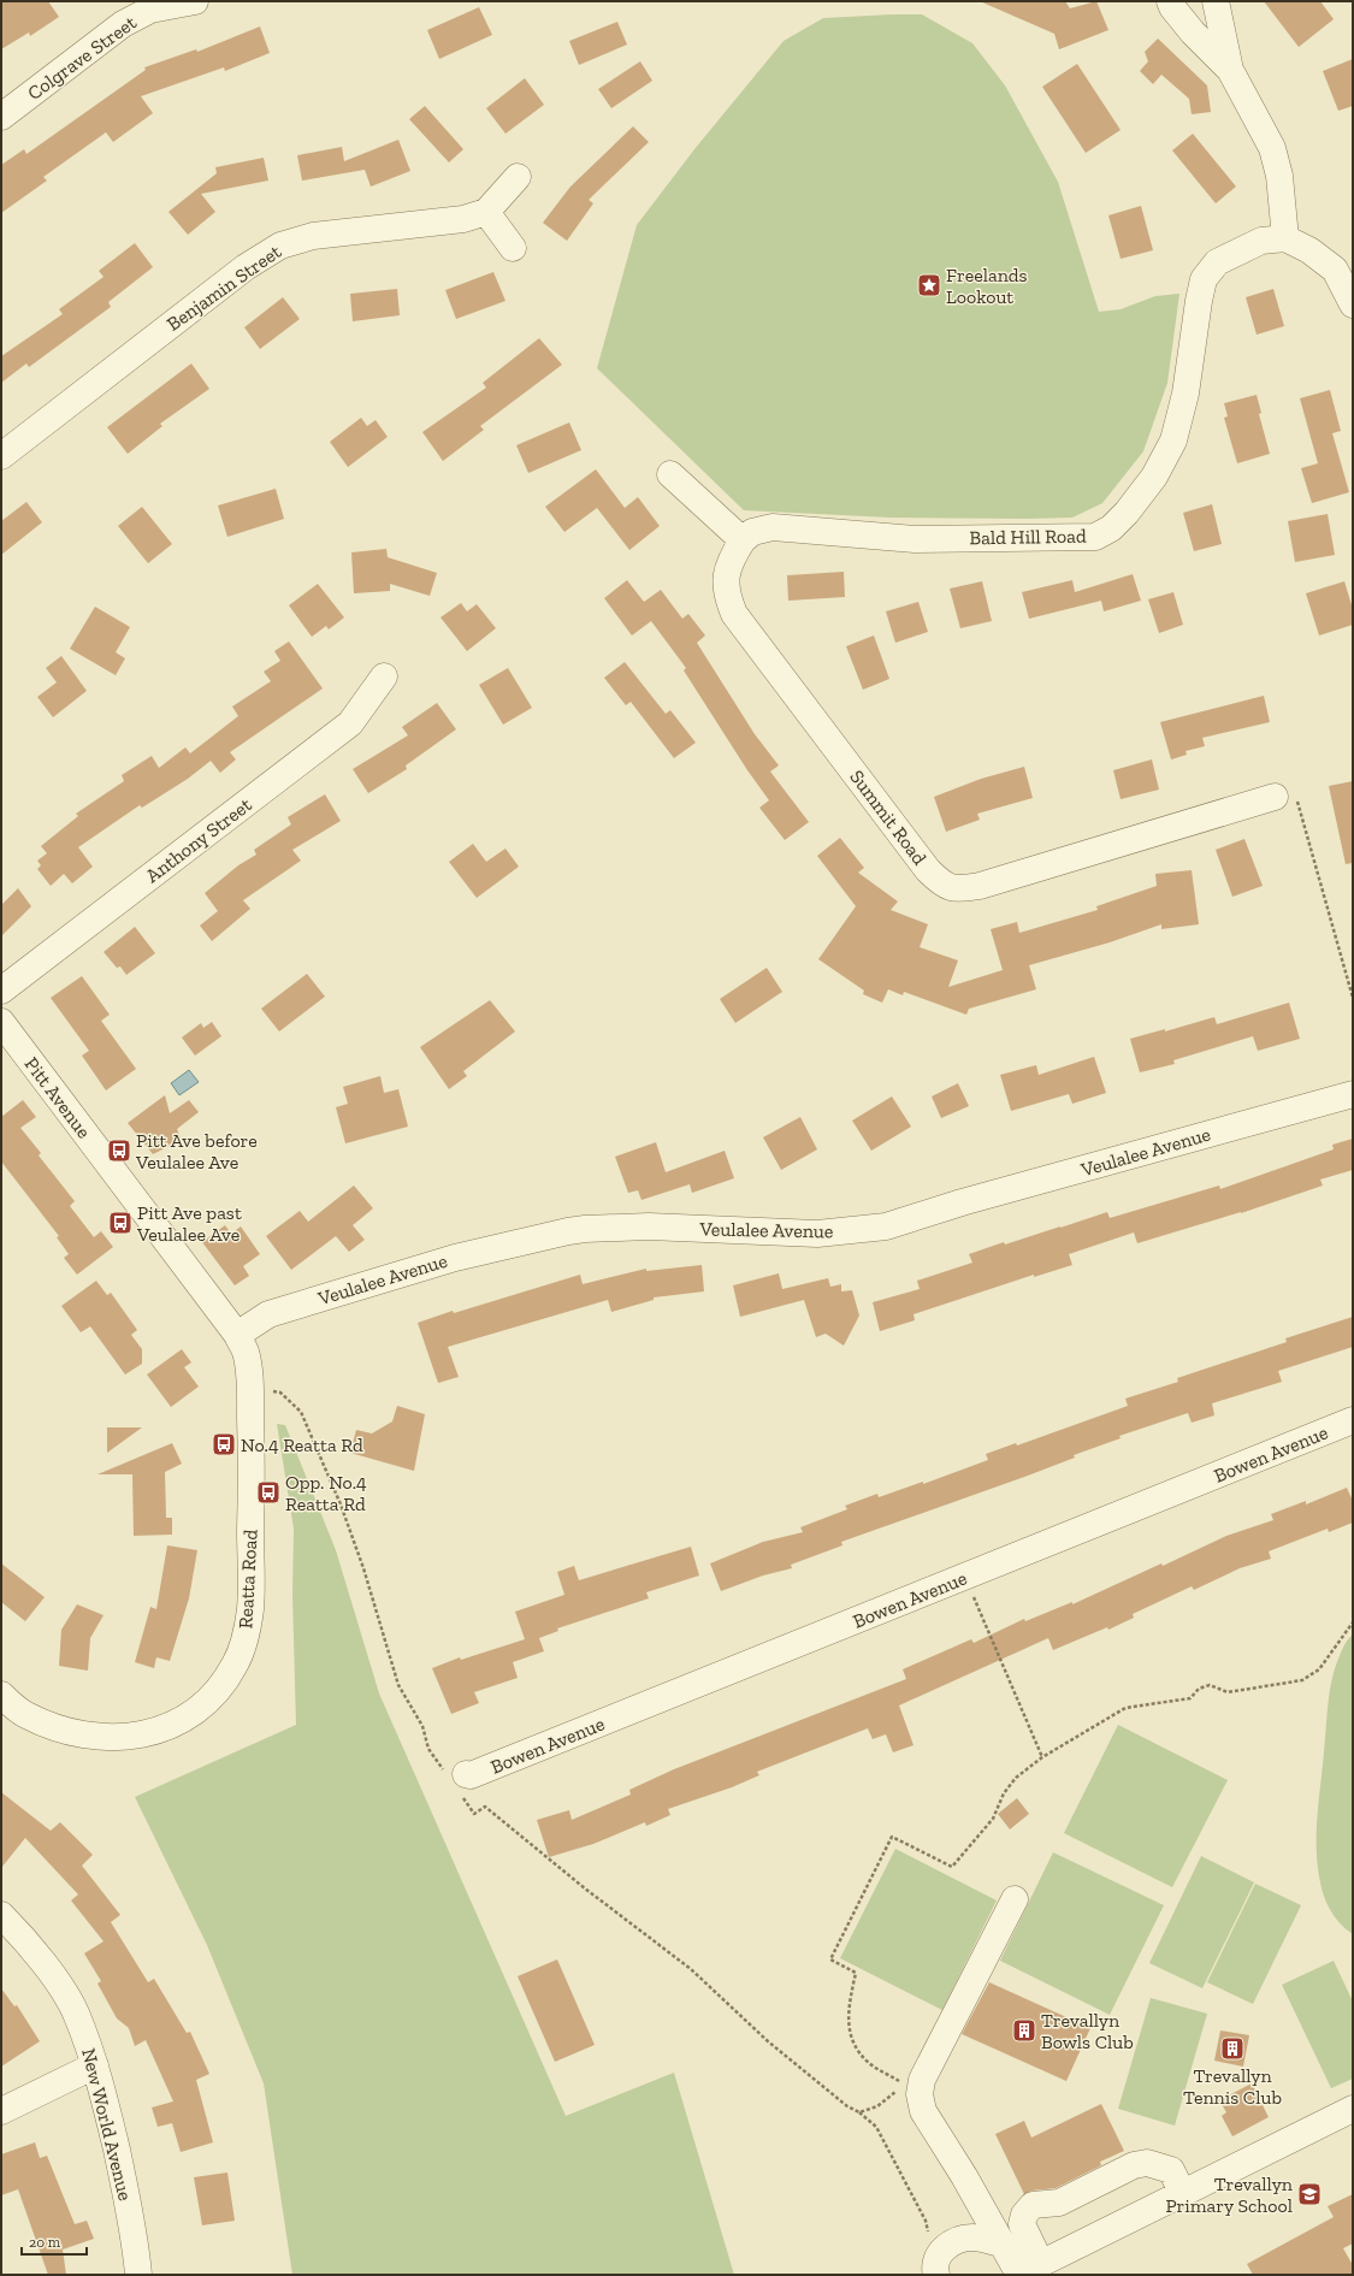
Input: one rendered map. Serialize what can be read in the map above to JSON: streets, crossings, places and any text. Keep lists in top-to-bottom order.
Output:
{
  "streets": {
    "street": [
      "Colgrave Street",
      "Benjamin Street",
      "Bald Hill Road",
      "Summit Road",
      "Anthony Street",
      "Pitt Avenue",
      "Veulalee Avenue",
      "Bowen Avenue",
      "Reatta Road",
      "New World Avenue"
    ]
  },
  "crossings": [
    ["Bald Hill Road", "Summit Road"],
    ["Pitt Avenue", "Veulalee Avenue"],
    ["Pitt Avenue", "Reatta Road"],
    ["Veulalee Avenue", "Reatta Road"]
  ],
  "places": {
    "place": ["Freelands Lookout"],
    "bus stop": [
      "Pitt Ave before Veulalee Ave",
      "Pitt Ave past Veulalee Ave",
      "No.4 Reatta Rd",
      "Opp. No.4 Reatta Rd"
    ],
    "building": ["Trevallyn Bowls Club", "Trevallyn Tennis Club"],
    "school or university": ["Trevallyn Primary School"]
  },
  "scale_bar": "20 m"
}
